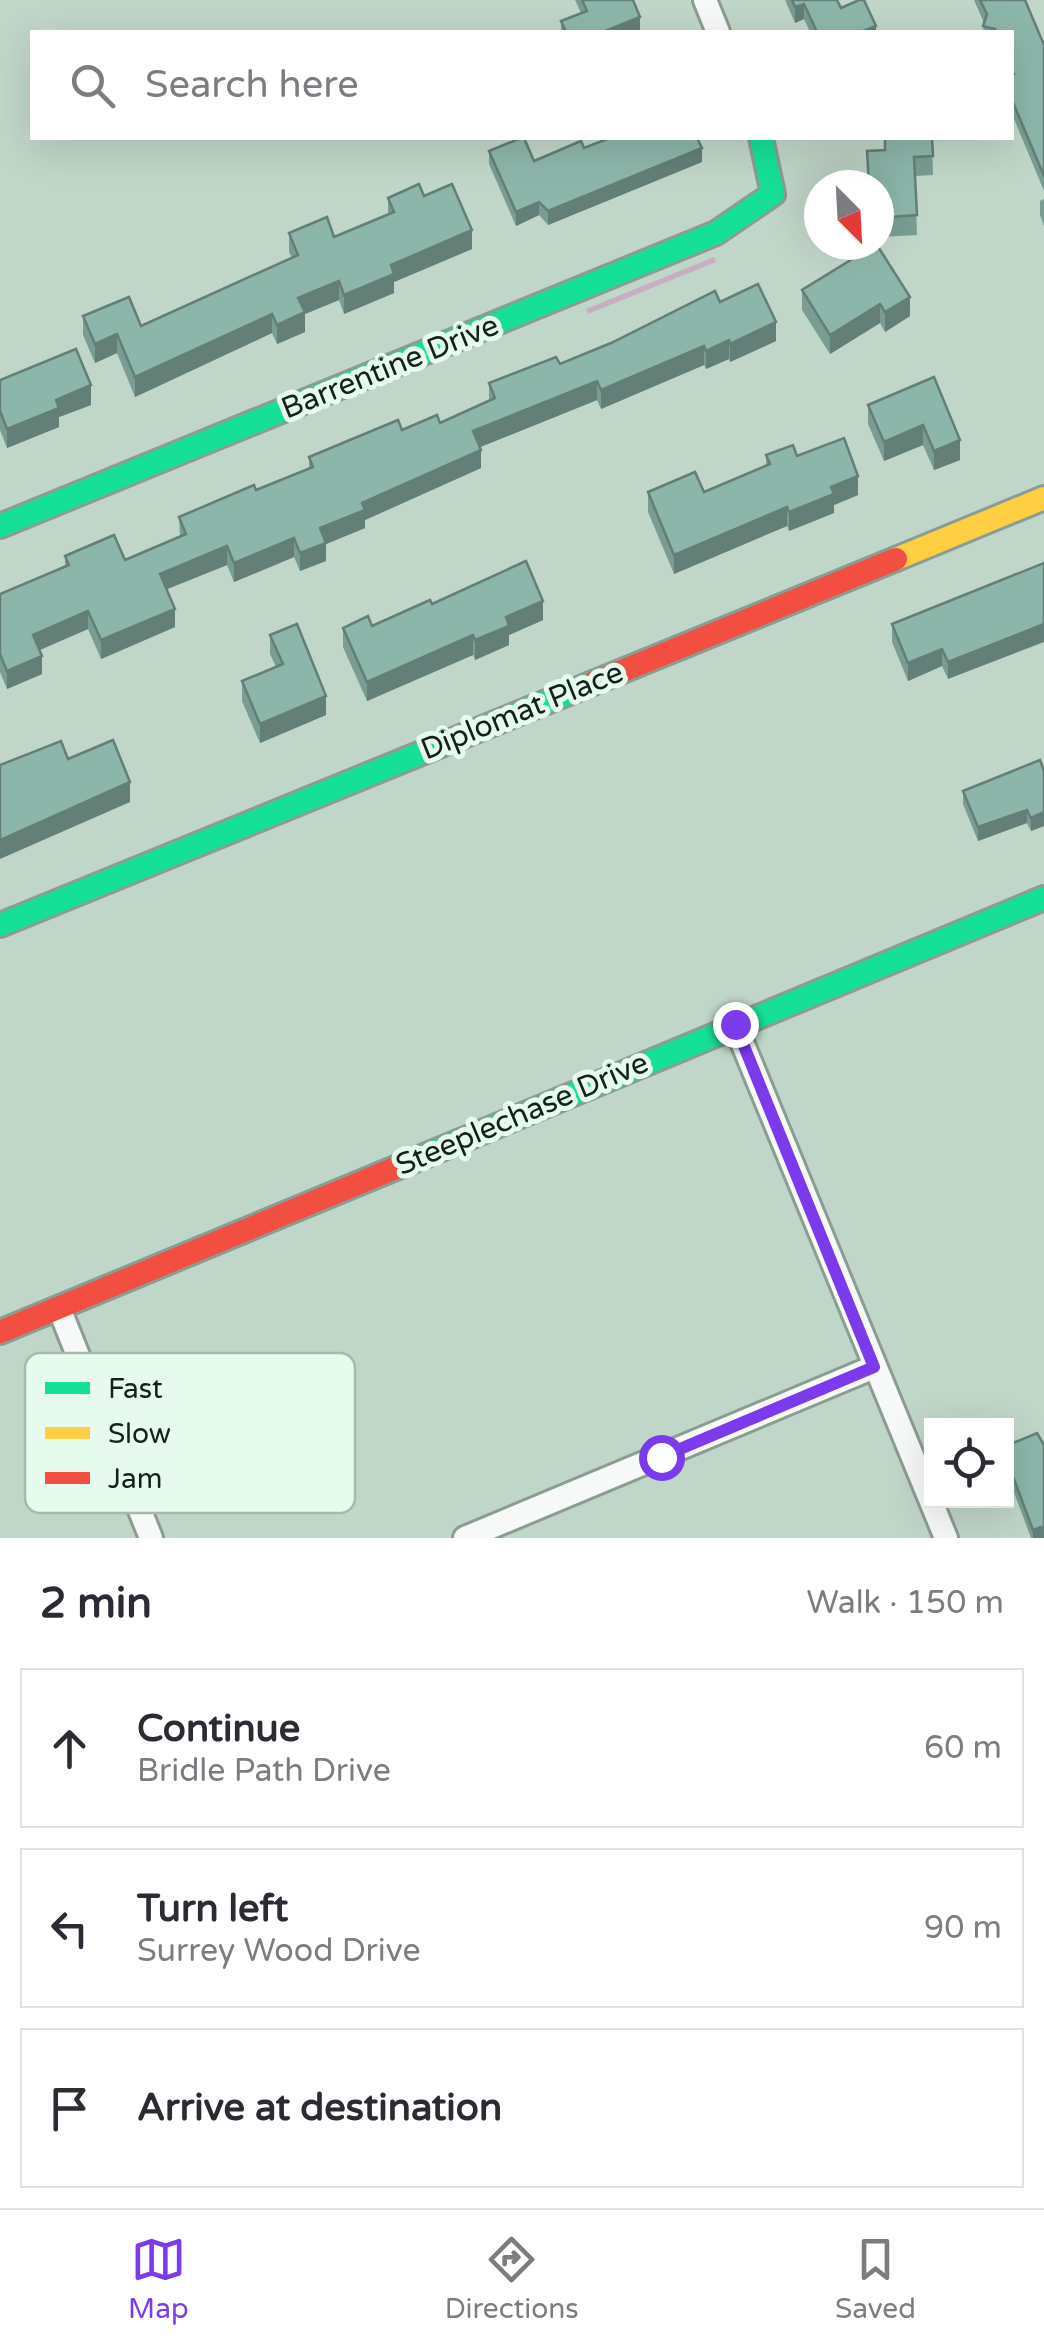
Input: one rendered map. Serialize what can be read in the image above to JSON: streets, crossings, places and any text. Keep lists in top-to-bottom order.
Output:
{
  "streets": {
    "street": ["Barrentine Drive", "Diplomat Place", "Steeplechase Drive"]
  },
  "legend": ["Fast", "Slow", "Jam"],
  "north": "bottom right",
  "page": {
    "search": "Search here",
    "heading": ["2 min", "Walk · 150 m"],
    "list": [
      ["Continue", "Bridle Path Drive", "60 m"],
      ["Turn left", "Surrey Wood Drive", "90 m"],
      "Arrive at destination"
    ],
    "nav": ["Map", "Directions", "Saved"]
  }
}
